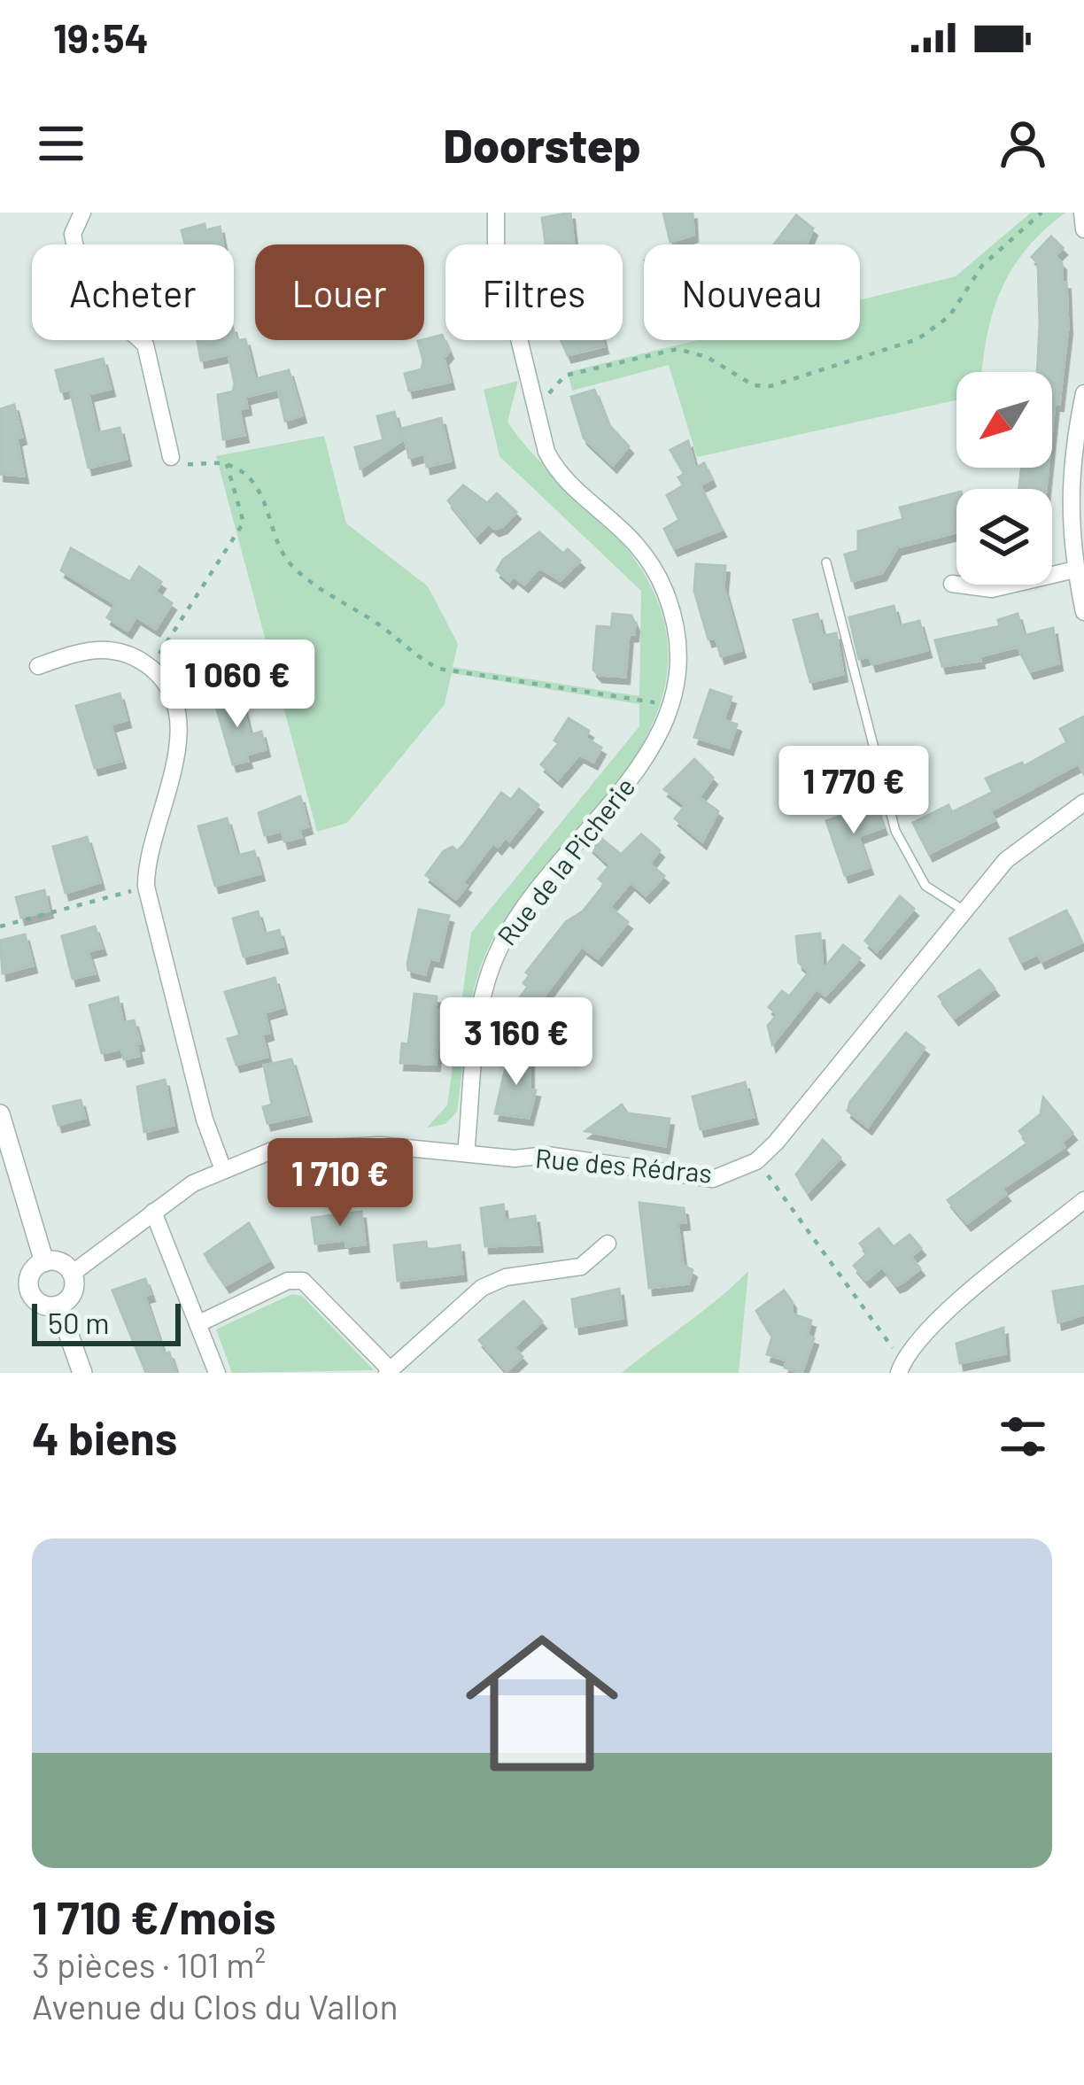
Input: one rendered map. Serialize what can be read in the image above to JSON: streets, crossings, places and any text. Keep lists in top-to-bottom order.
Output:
{
  "streets": {
    "street": ["Rue de la Picherie", "Rue des Rédras"]
  },
  "crossings": [
    ["Rue de la Picherie", "Rue des Rédras"]
  ],
  "scale_bar": "50 m",
  "north": "bottom left",
  "page": {
    "status": "19:54",
    "header": "Doorstep",
    "chip": [
      "Acheter",
      "Louer",
      "Filtres",
      "Nouveau"
    ],
    "price": [
      "1 060 €",
      "1 770 €",
      "3 160 €",
      "1 710 €"
    ],
    "scale": "50 m",
    "heading": "4 biens",
    "list": [
      {
        "name": "1 710 €/mois",
        "note": "3 pièces · 101 m² · Avenue du Clos du Vallon"
      }
    ]
  }
}
